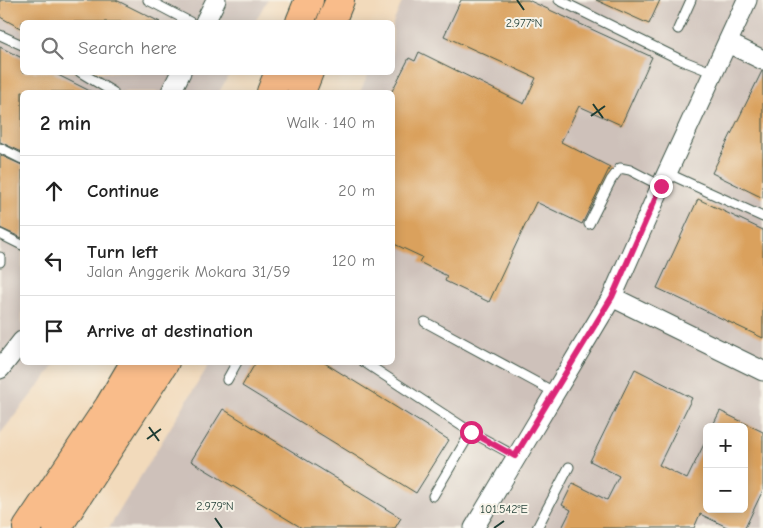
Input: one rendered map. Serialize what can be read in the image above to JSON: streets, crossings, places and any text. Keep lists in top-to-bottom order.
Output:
{
  "page": {
    "search": "Search here",
    "heading": ["2 min", "Walk · 140 m"],
    "list": [
      ["Continue", "20 m"],
      ["Turn left", "Jalan Anggerik Mokara 31/59", "120 m"],
      "Arrive at destination"
    ],
    "map_buttons": ["+", "−"]
  },
  "coordinates": ["2.977°N", "2.979°N", "101.542°E"]
}
